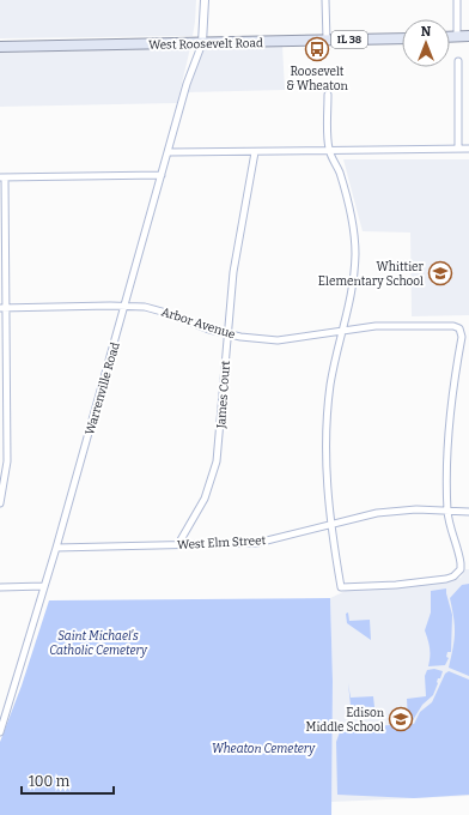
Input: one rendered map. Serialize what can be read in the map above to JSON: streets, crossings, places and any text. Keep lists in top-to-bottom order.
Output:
{
  "streets": {
    "main road": ["IL 38", "West Roosevelt Road"],
    "street": [
      "Arbor Avenue",
      "Warrenville Road",
      "James Court",
      "West Elm Street"
    ]
  },
  "crossings": [
    ["West Roosevelt Road", "Warrenville Road"],
    ["Arbor Avenue", "Warrenville Road"],
    ["Arbor Avenue", "James Court"],
    ["Arbor Avenue", "West Elm Street"],
    ["Warrenville Road", "West Elm Street"],
    ["James Court", "West Elm Street"]
  ],
  "parks": ["Saint Michael's Catholic Cemetery", "Wheaton Cemetery"],
  "places": {
    "bus stop": ["Roosevelt & Wheaton"],
    "school or university": ["Whittier Elementary School", "Edison Middle School"]
  },
  "scale_bar": "100 m",
  "north": "top"
}
